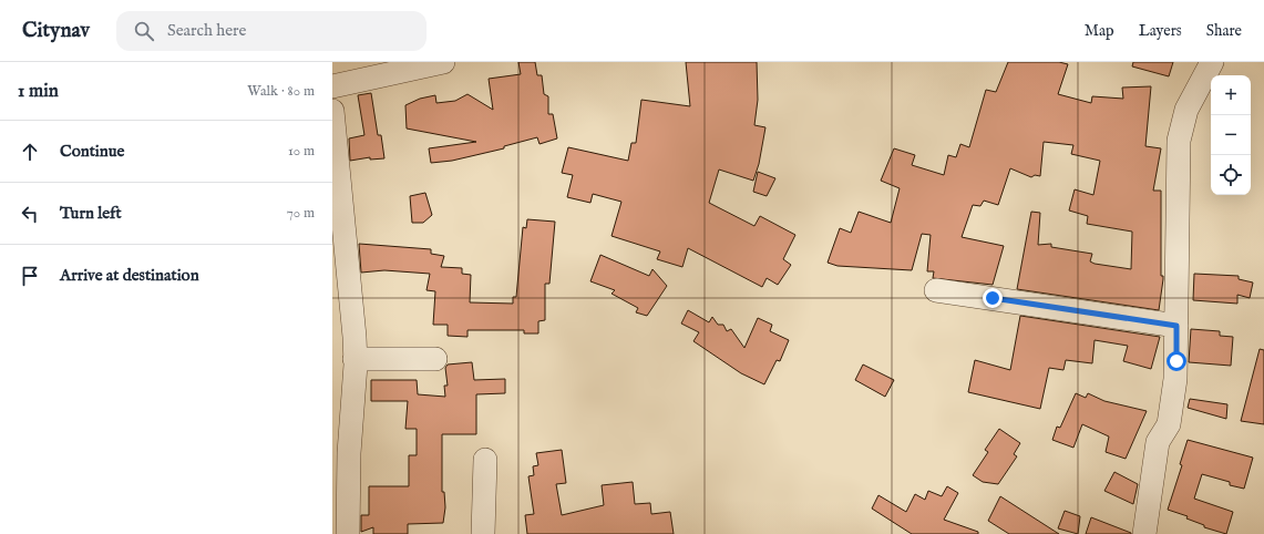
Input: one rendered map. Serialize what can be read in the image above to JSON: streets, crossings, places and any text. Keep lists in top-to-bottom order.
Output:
{
  "page": {
    "header": "Citynav",
    "search": "Search here",
    "nav": ["Map", "Layers", "Share"],
    "heading": ["1 min", "Walk · 80 m"],
    "map_buttons": ["+", "−"],
    "list": [
      ["Continue", "10 m"],
      ["Turn left", "70 m"],
      "Arrive at destination"
    ]
  }
}
